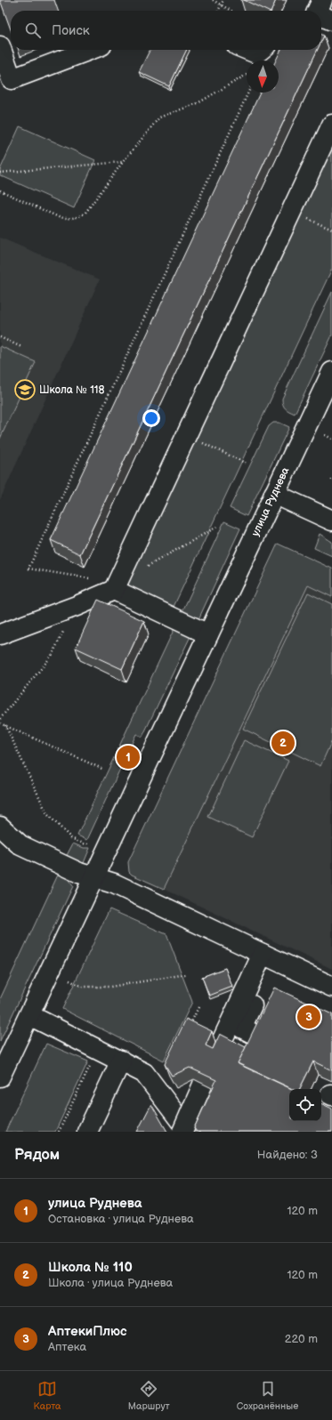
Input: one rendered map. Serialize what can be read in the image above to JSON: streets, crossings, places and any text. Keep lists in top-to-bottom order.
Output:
{
  "streets": {
    "street": ["улица Руднева"]
  },
  "places": {
    "school or university": ["Школа № 118"]
  },
  "north": "bottom",
  "page": {
    "search": "Поиск",
    "pins": ["2", "1", "3"],
    "heading": ["Рядом", "Найдено: 3"],
    "list": [
      {
        "mark": "1",
        "name": "улица Руднева",
        "note": "Остановка · улица Руднева",
        "value": "120 m"
      },
      {
        "mark": "2",
        "name": "Школа № 110",
        "note": "Школа · улица Руднева",
        "value": "120 m"
      },
      {
        "mark": "3",
        "name": "АптекиПлюс",
        "note": "Аптека",
        "value": "220 m"
      }
    ],
    "nav": ["Карта", "Маршрут", "Сохранённые"]
  }
}
